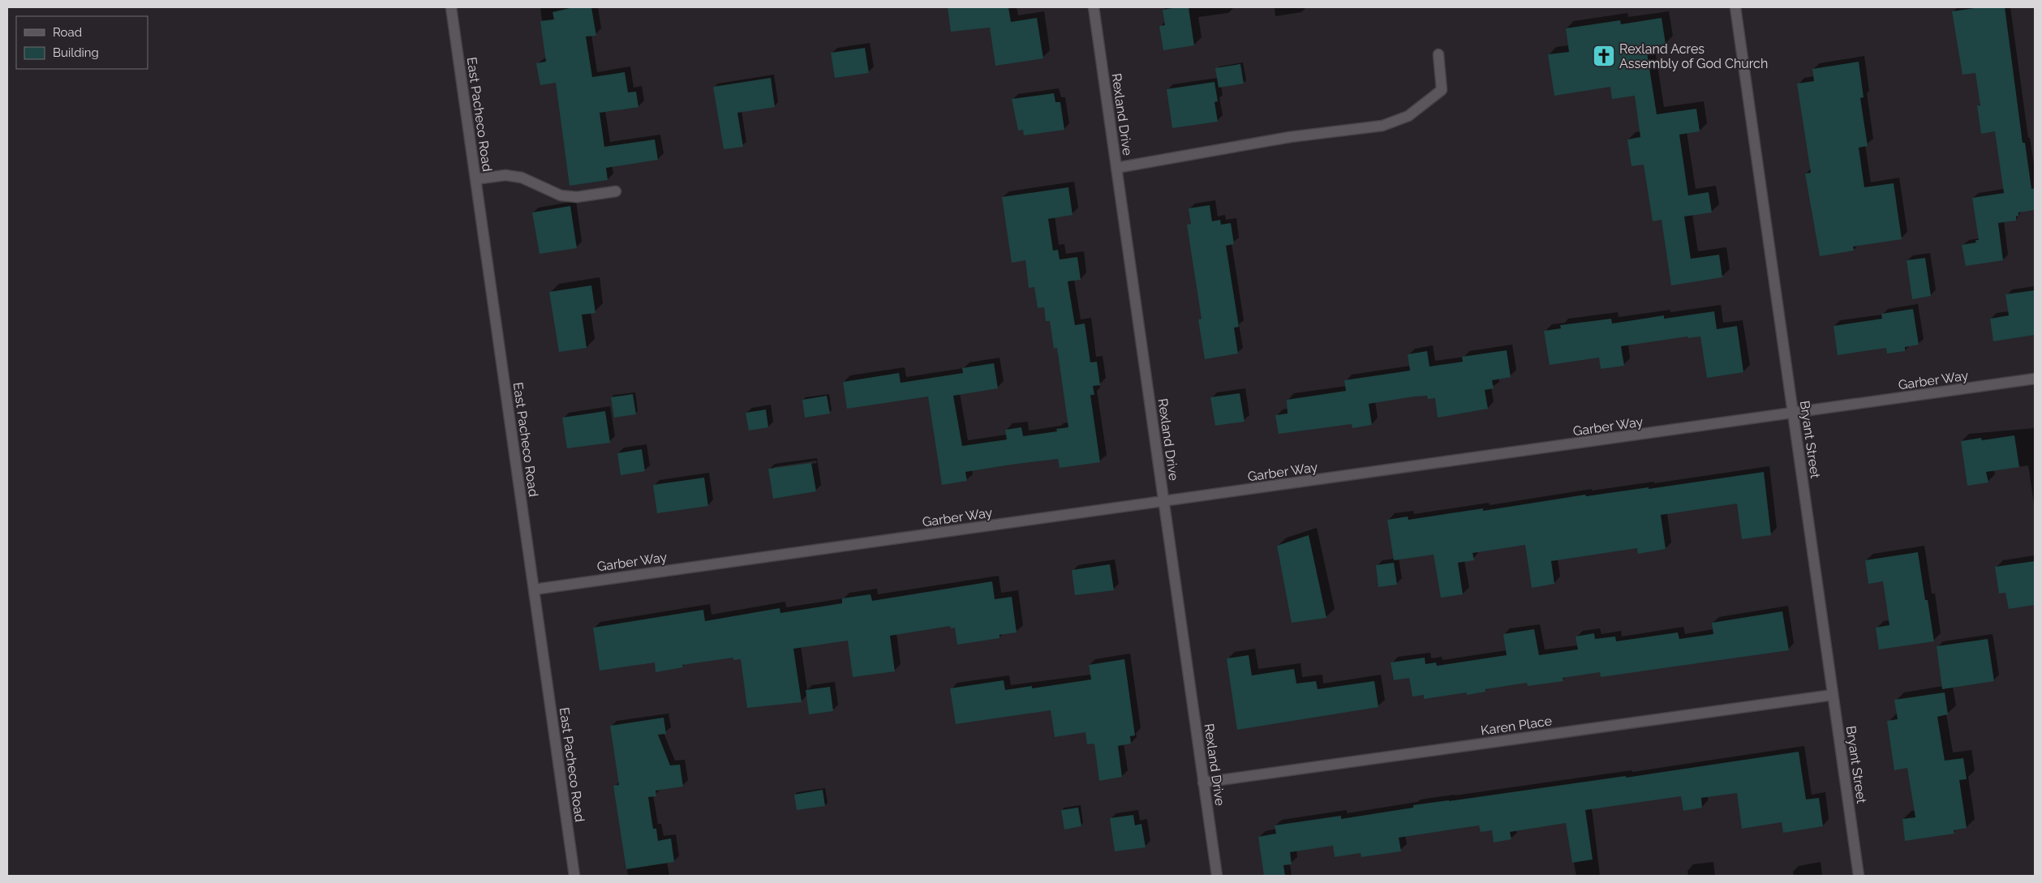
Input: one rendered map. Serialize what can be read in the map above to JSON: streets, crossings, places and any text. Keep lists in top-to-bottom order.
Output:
{
  "streets": {
    "street": [
      "East Pacheco Road",
      "Rexland Drive",
      "Garber Way",
      "Bryant Street",
      "Karen Place"
    ]
  },
  "crossings": [
    ["East Pacheco Road", "Garber Way"],
    ["Rexland Drive", "Garber Way"],
    ["Rexland Drive", "Karen Place"],
    ["Garber Way", "Bryant Street"],
    ["Bryant Street", "Karen Place"]
  ],
  "places": {
    "church": ["Rexland Acres Assembly of God Church"]
  },
  "legend": ["Road", "Building"]
}
